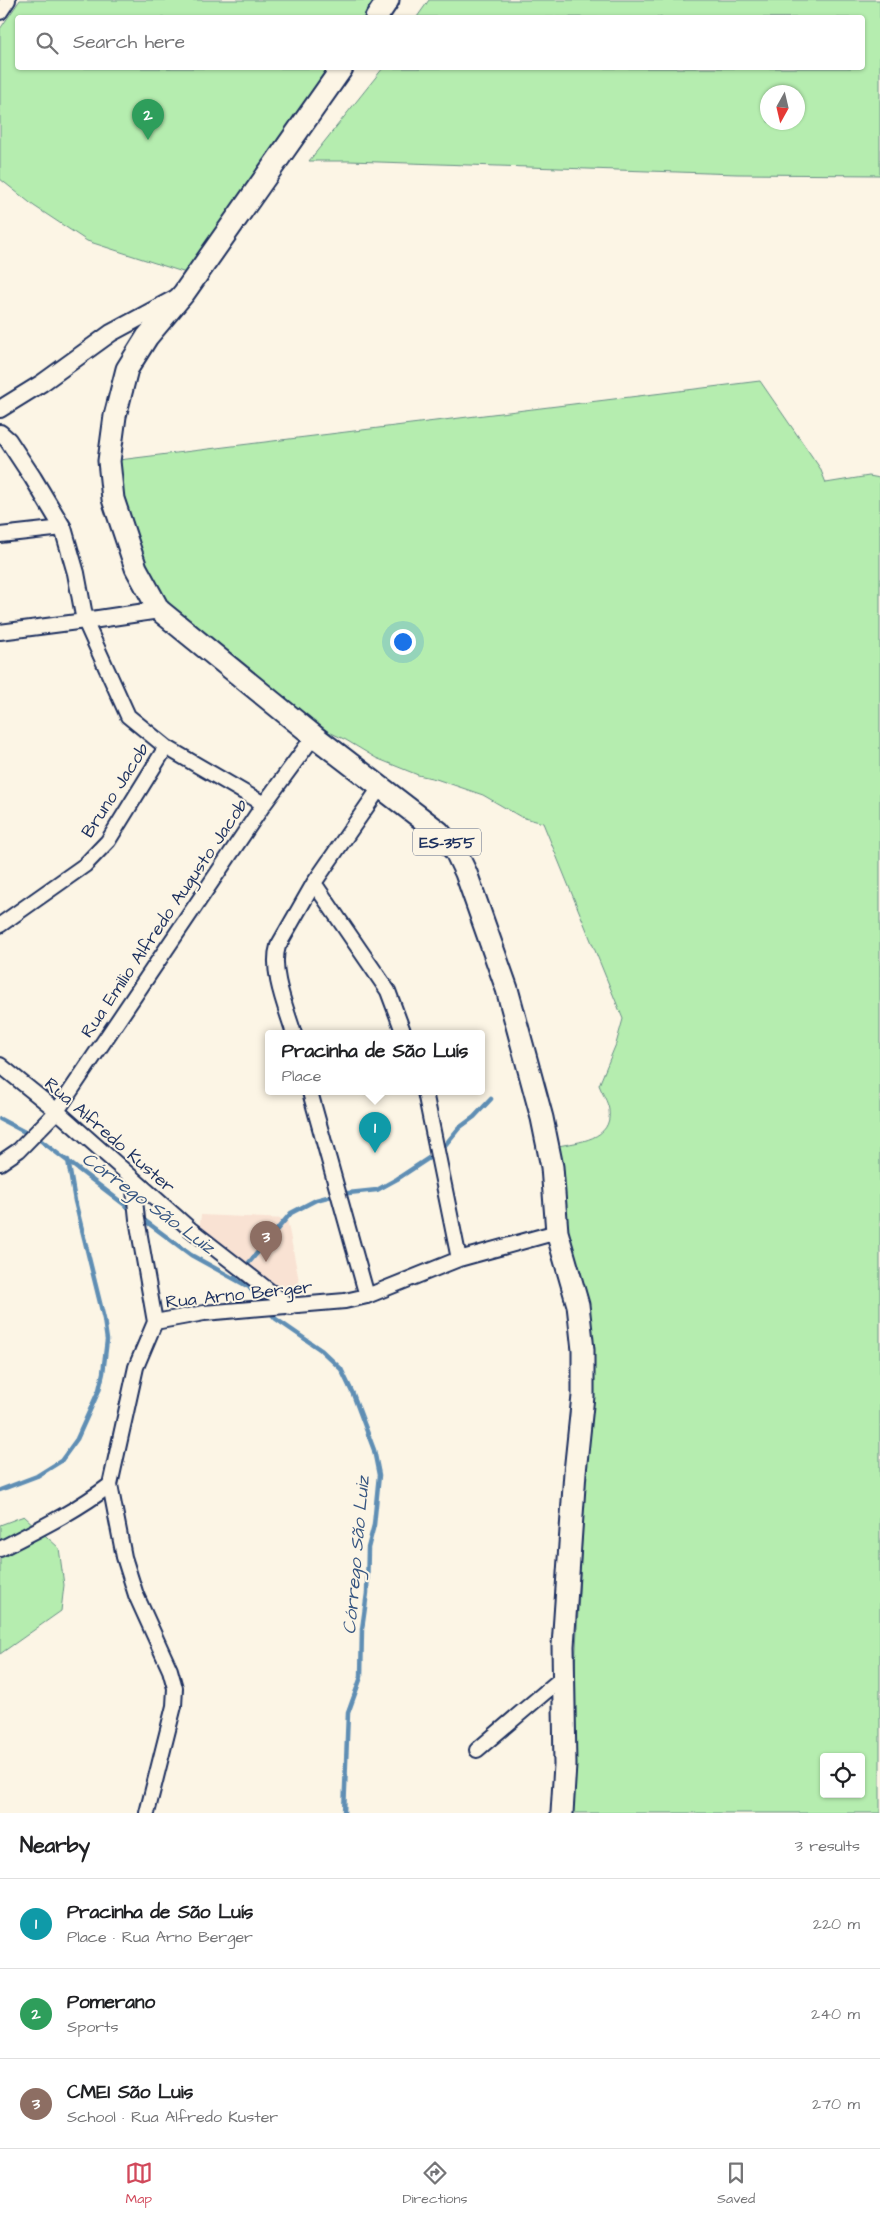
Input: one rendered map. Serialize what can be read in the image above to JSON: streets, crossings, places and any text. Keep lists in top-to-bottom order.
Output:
{
  "streets": {
    "main road": ["ES-355"],
    "street": [
      "Bruno Jacob",
      "Rua Emilio Alfredo Augusto Jacob",
      "Rua Alfredo Kuster",
      "Rua Arno Berger"
    ]
  },
  "crossings": [
    ["ES-355", "Rua Emilio Alfredo Augusto Jacob"],
    ["ES-355", "Rua Arno Berger"],
    ["Rua Emilio Alfredo Augusto Jacob", "Rua Alfredo Kuster"],
    ["Rua Alfredo Kuster", "Rua Arno Berger"]
  ],
  "water": ["Córrego São Luiz"],
  "north": "bottom",
  "page": {
    "search": "Search here",
    "pins": ["2", "1", "3"],
    "popup": ["Pracinha de São Luís", "Place"],
    "heading": ["Nearby", "3 results"],
    "list": [
      {
        "mark": "1",
        "name": "Pracinha de São Luís",
        "note": "Place · Rua Arno Berger",
        "value": "220 m"
      },
      {
        "mark": "2",
        "name": "Pomerano",
        "note": "Sports",
        "value": "240 m"
      },
      {
        "mark": "3",
        "name": "CMEI São Luis",
        "note": "School · Rua Alfredo Kuster",
        "value": "270 m"
      }
    ],
    "nav": ["Map", "Directions", "Saved"]
  }
}
